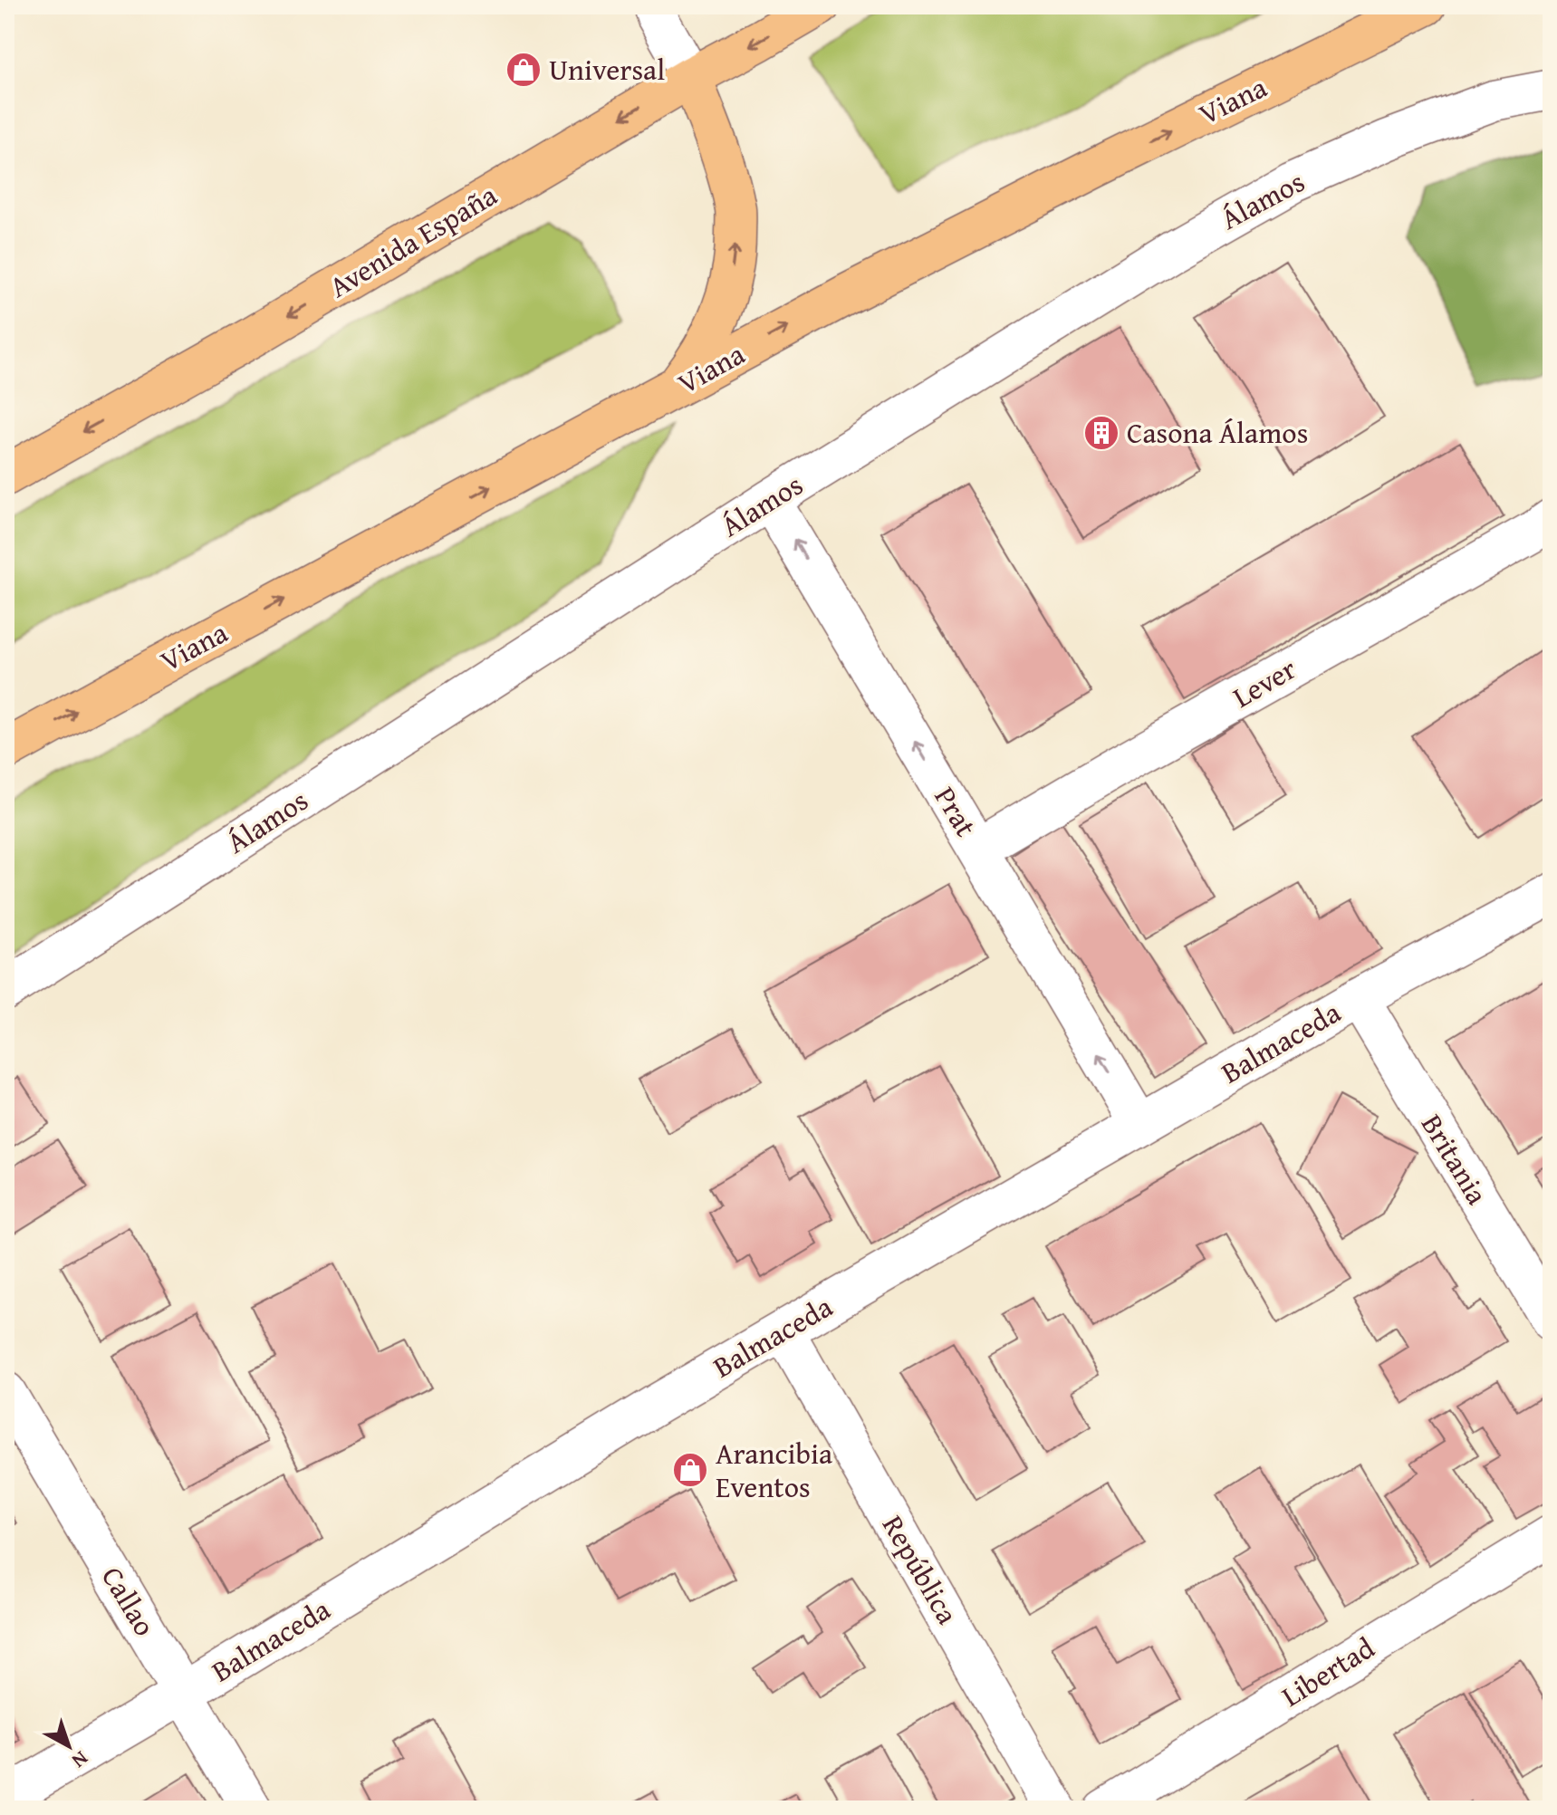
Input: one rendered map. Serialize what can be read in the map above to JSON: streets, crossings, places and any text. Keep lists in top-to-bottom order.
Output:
{
  "streets": {
    "main road": ["Viana", "Avenida España"],
    "street": [
      "Álamos",
      "Lever",
      "Prat",
      "Balmaceda",
      "Britania",
      "República",
      "Callao",
      "Libertad"
    ]
  },
  "crossings": [
    ["Álamos", "Prat"],
    ["Lever", "Prat"],
    ["Prat", "Balmaceda"],
    ["Balmaceda", "Britania"],
    ["Balmaceda", "República"],
    ["Balmaceda", "Callao"]
  ],
  "one_way": ["Viana", "Avenida España", "Prat"],
  "places": {
    "shop": ["Universal", "Arancibia Eventos"],
    "building": ["Casona Álamos"]
  },
  "north": "bottom right"
}
